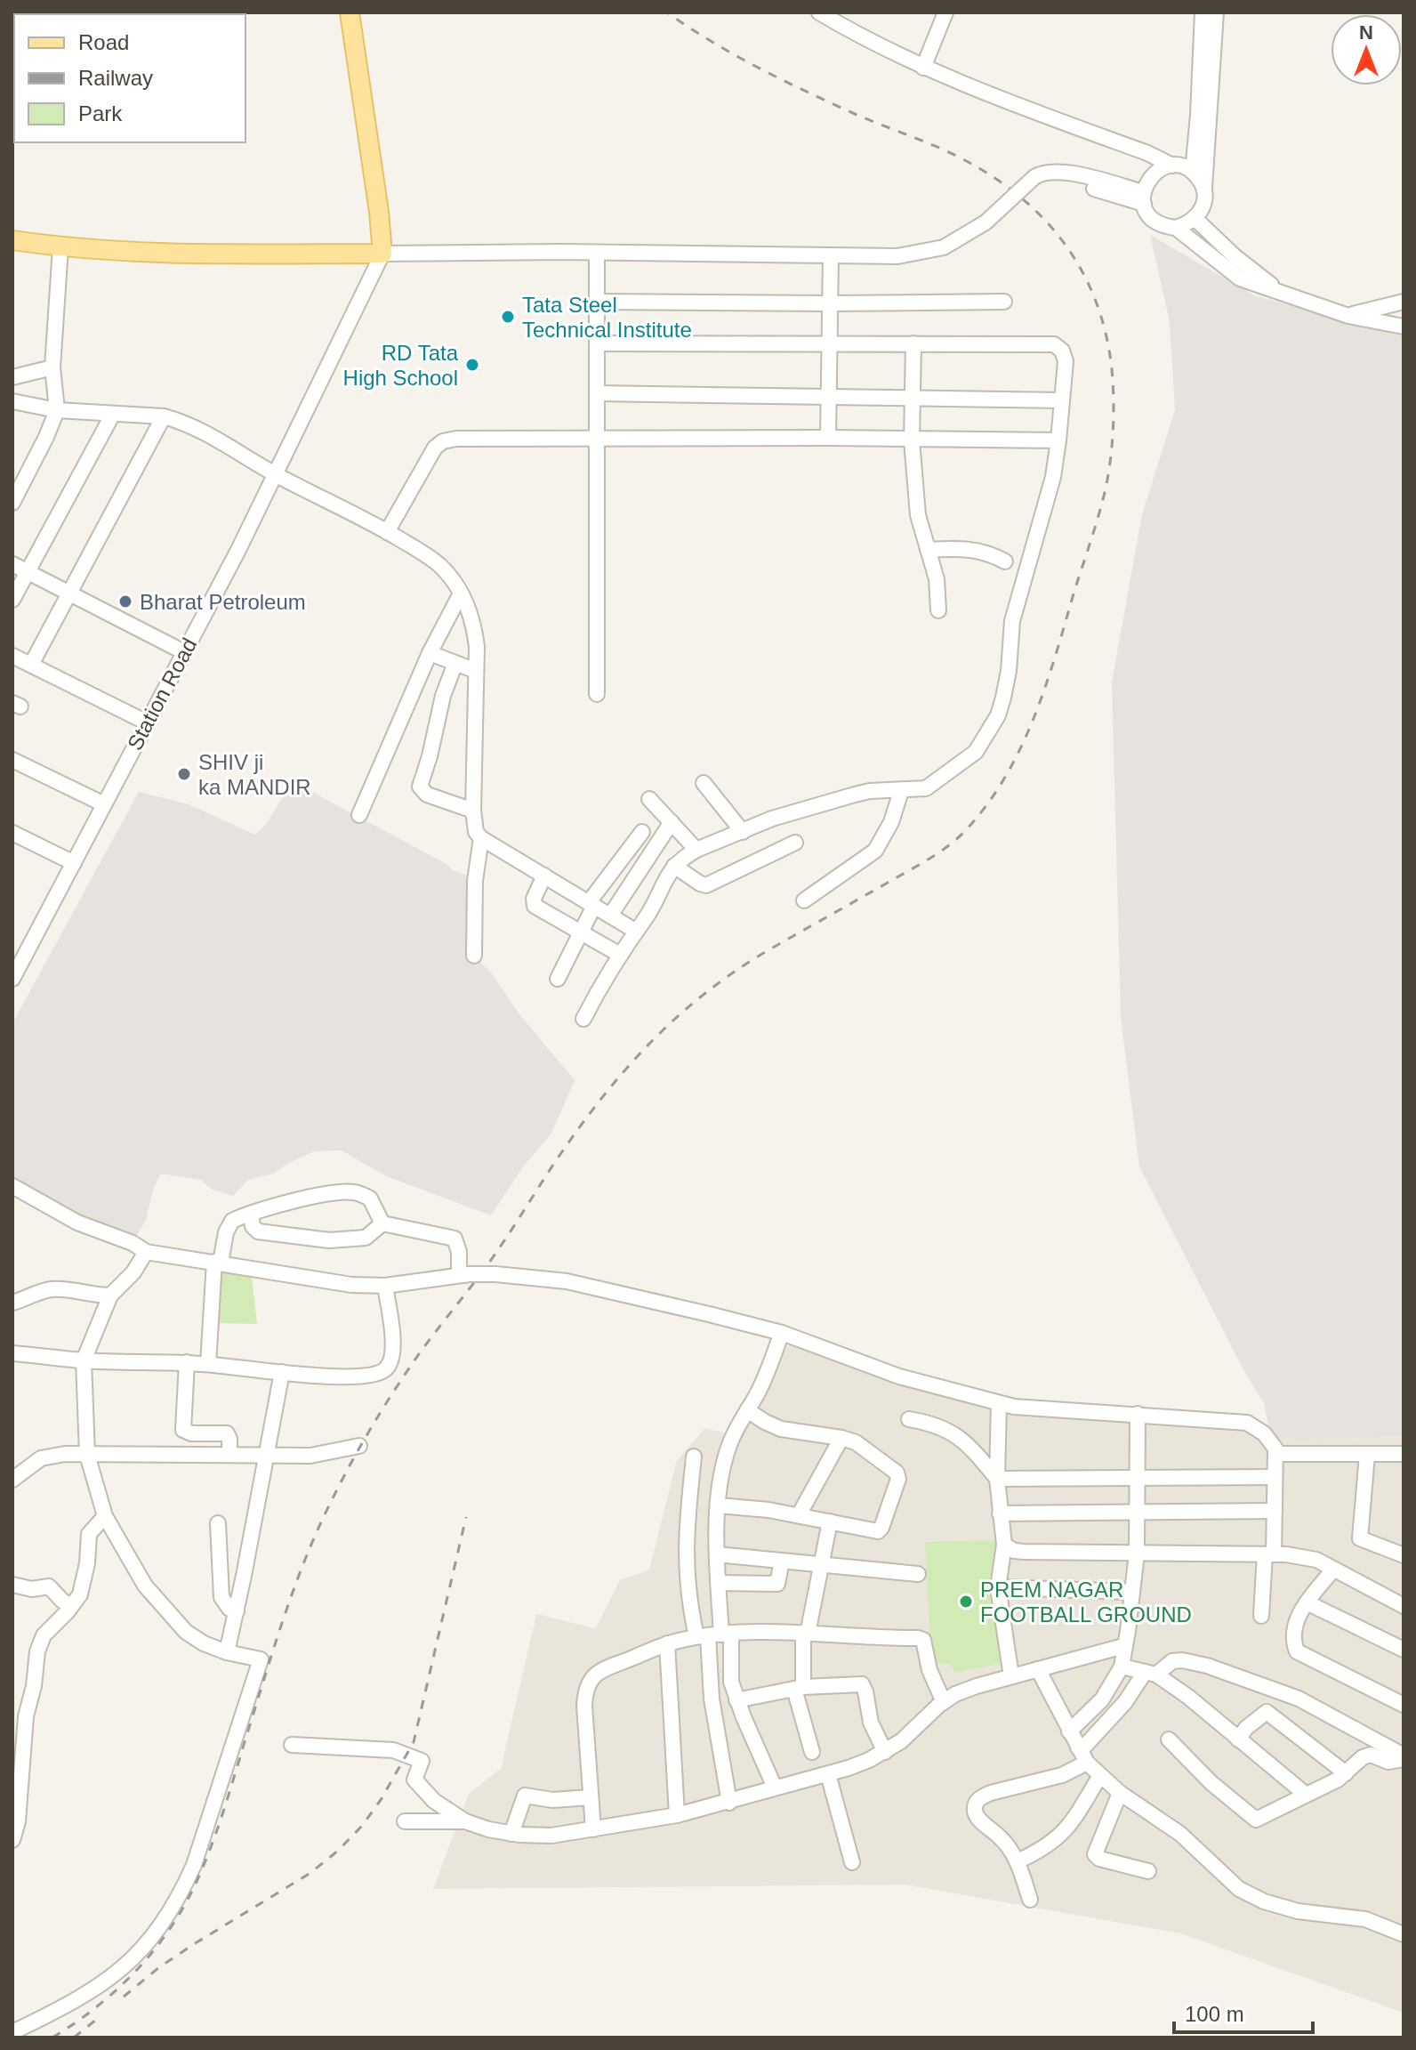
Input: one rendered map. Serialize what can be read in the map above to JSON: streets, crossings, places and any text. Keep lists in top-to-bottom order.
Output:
{
  "streets": {
    "street": ["Station Road"]
  },
  "places": [
    "Tata Steel Technical Institute",
    "RD Tata High School",
    "Bharat Petroleum",
    "SHIV ji ka MANDIR",
    "PREM NAGAR FOOTBALL GROUND"
  ],
  "legend": ["Road", "Railway", "Park"],
  "scale_bar": "100 m",
  "north": "top"
}
